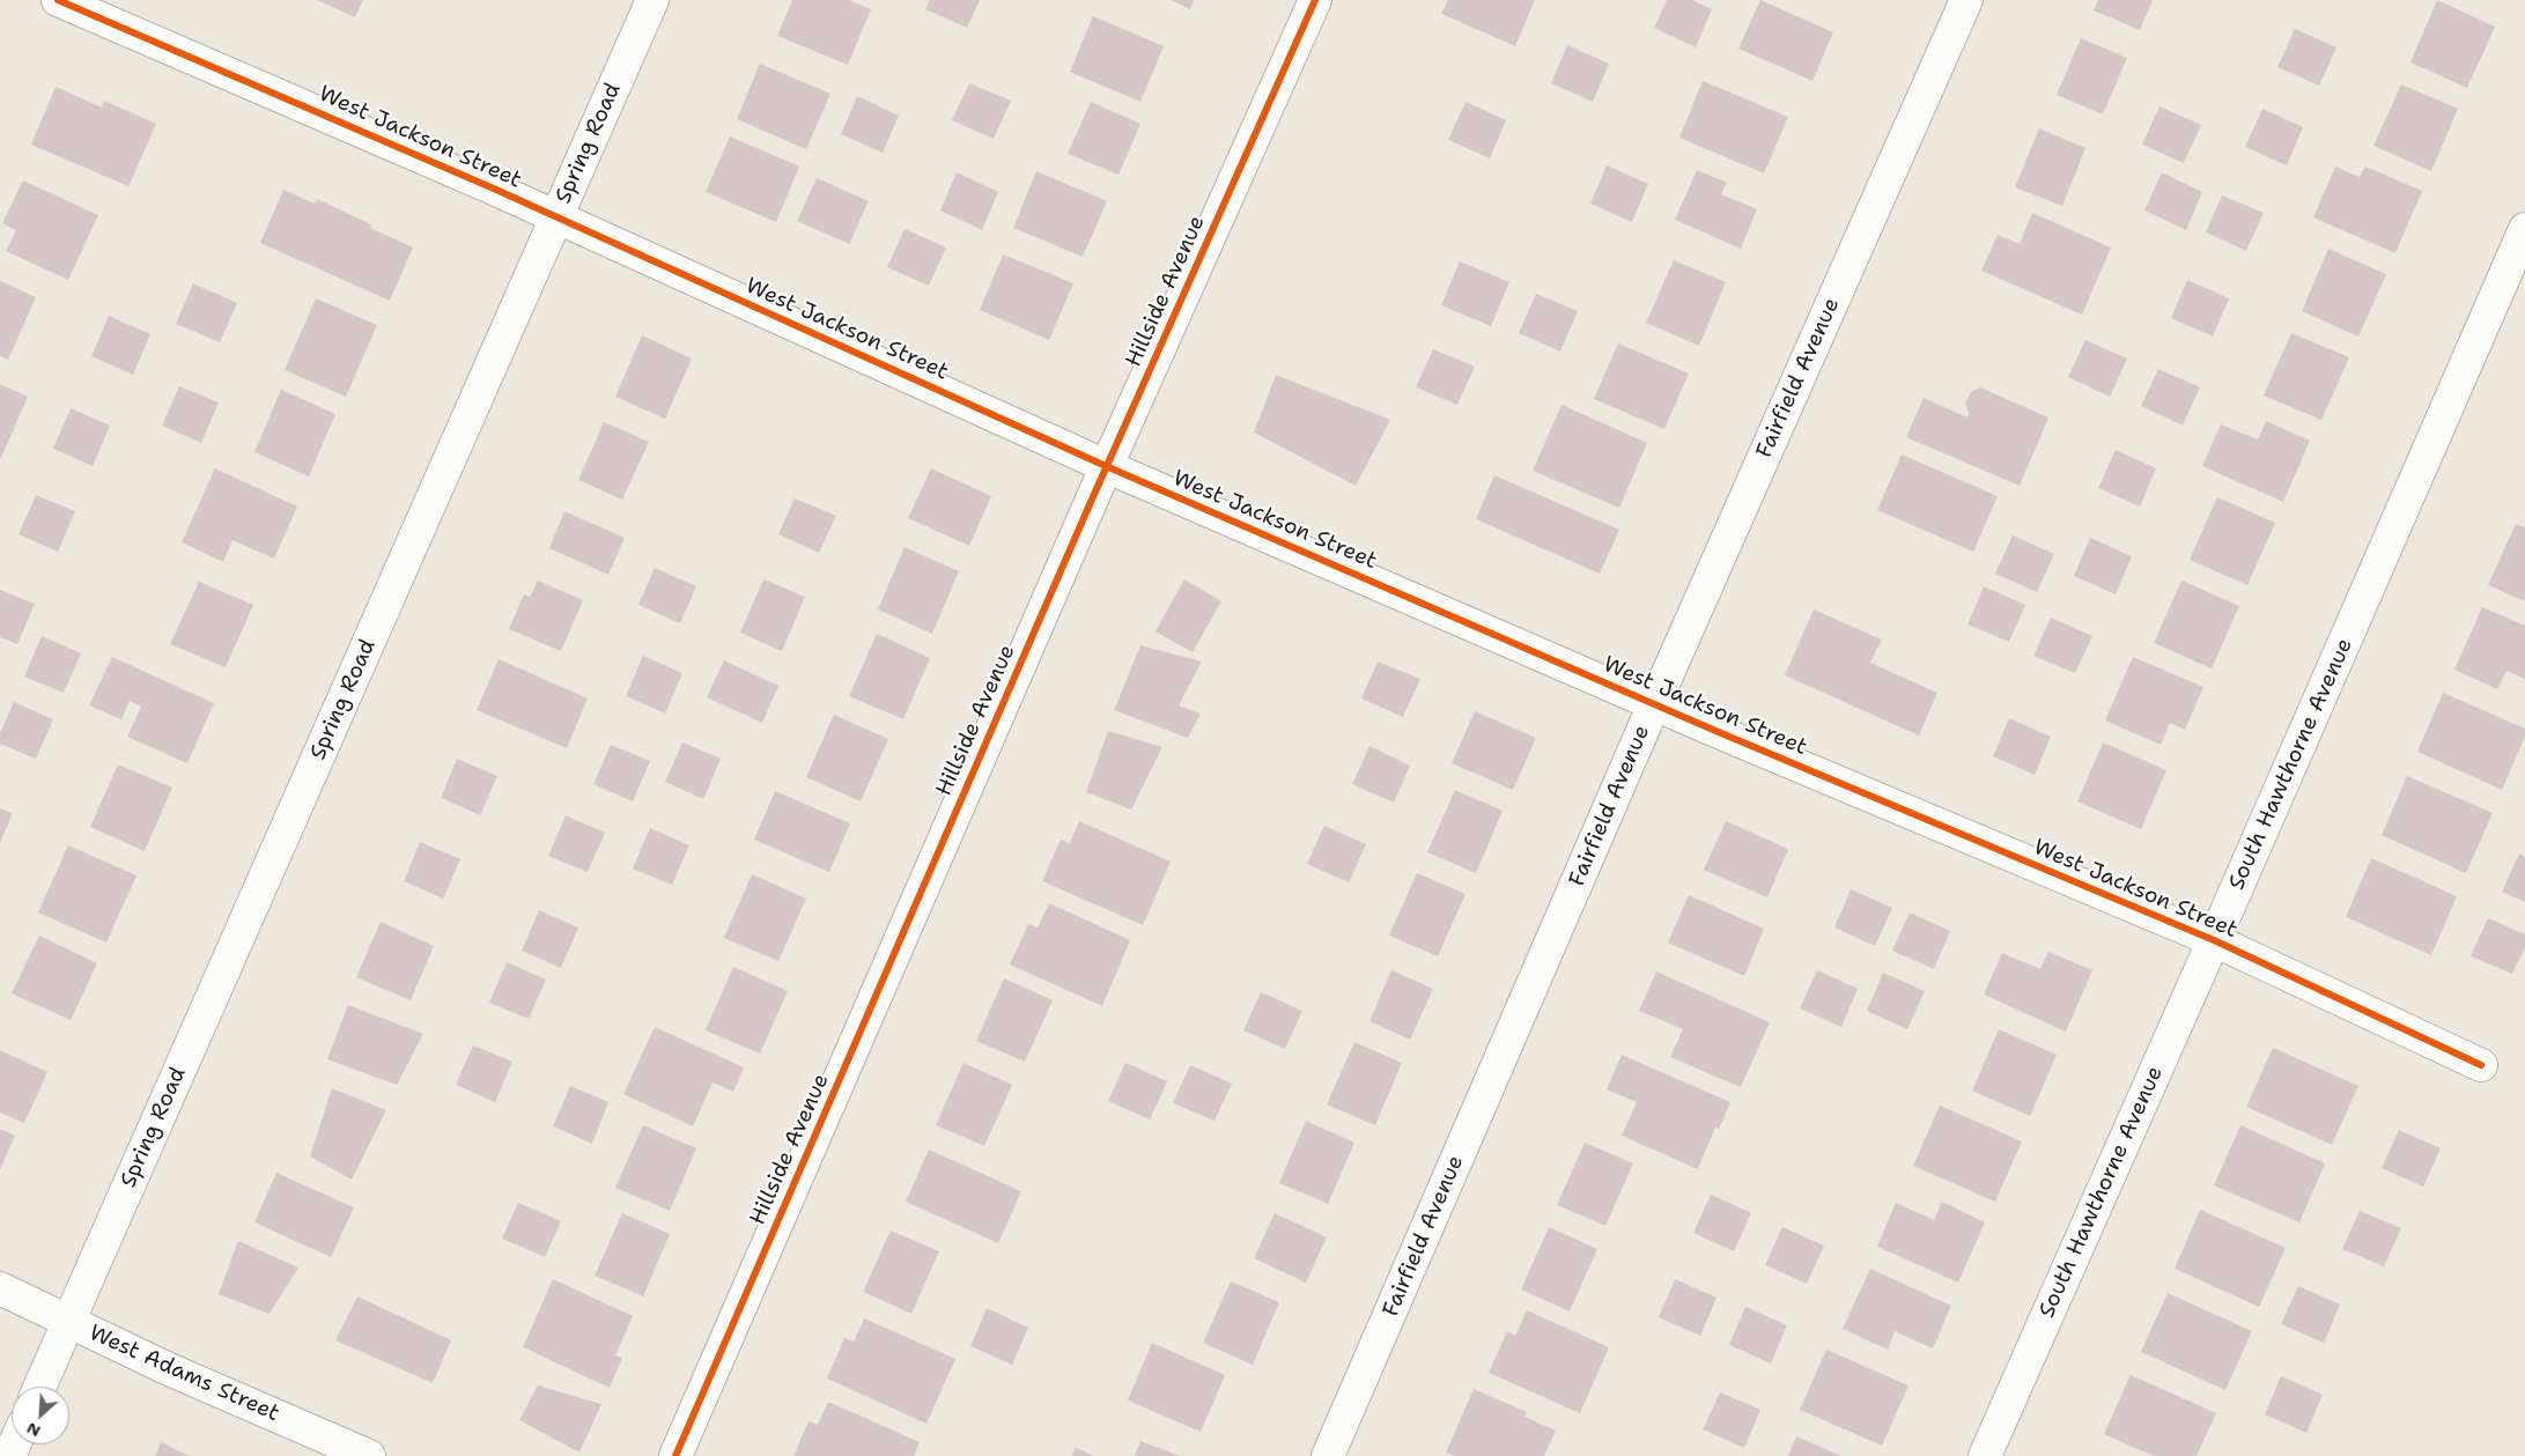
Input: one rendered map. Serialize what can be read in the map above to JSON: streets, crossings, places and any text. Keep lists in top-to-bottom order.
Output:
{
  "streets": {
    "street": [
      "West Jackson Street",
      "Spring Road",
      "Hillside Avenue",
      "Fairfield Avenue",
      "South Hawthorne Avenue",
      "West Adams Street"
    ]
  },
  "crossings": [
    ["West Jackson Street", "Spring Road"],
    ["West Jackson Street", "Hillside Avenue"],
    ["West Jackson Street", "Fairfield Avenue"],
    ["West Jackson Street", "South Hawthorne Avenue"],
    ["Spring Road", "West Adams Street"]
  ],
  "north": "bottom left"
}
